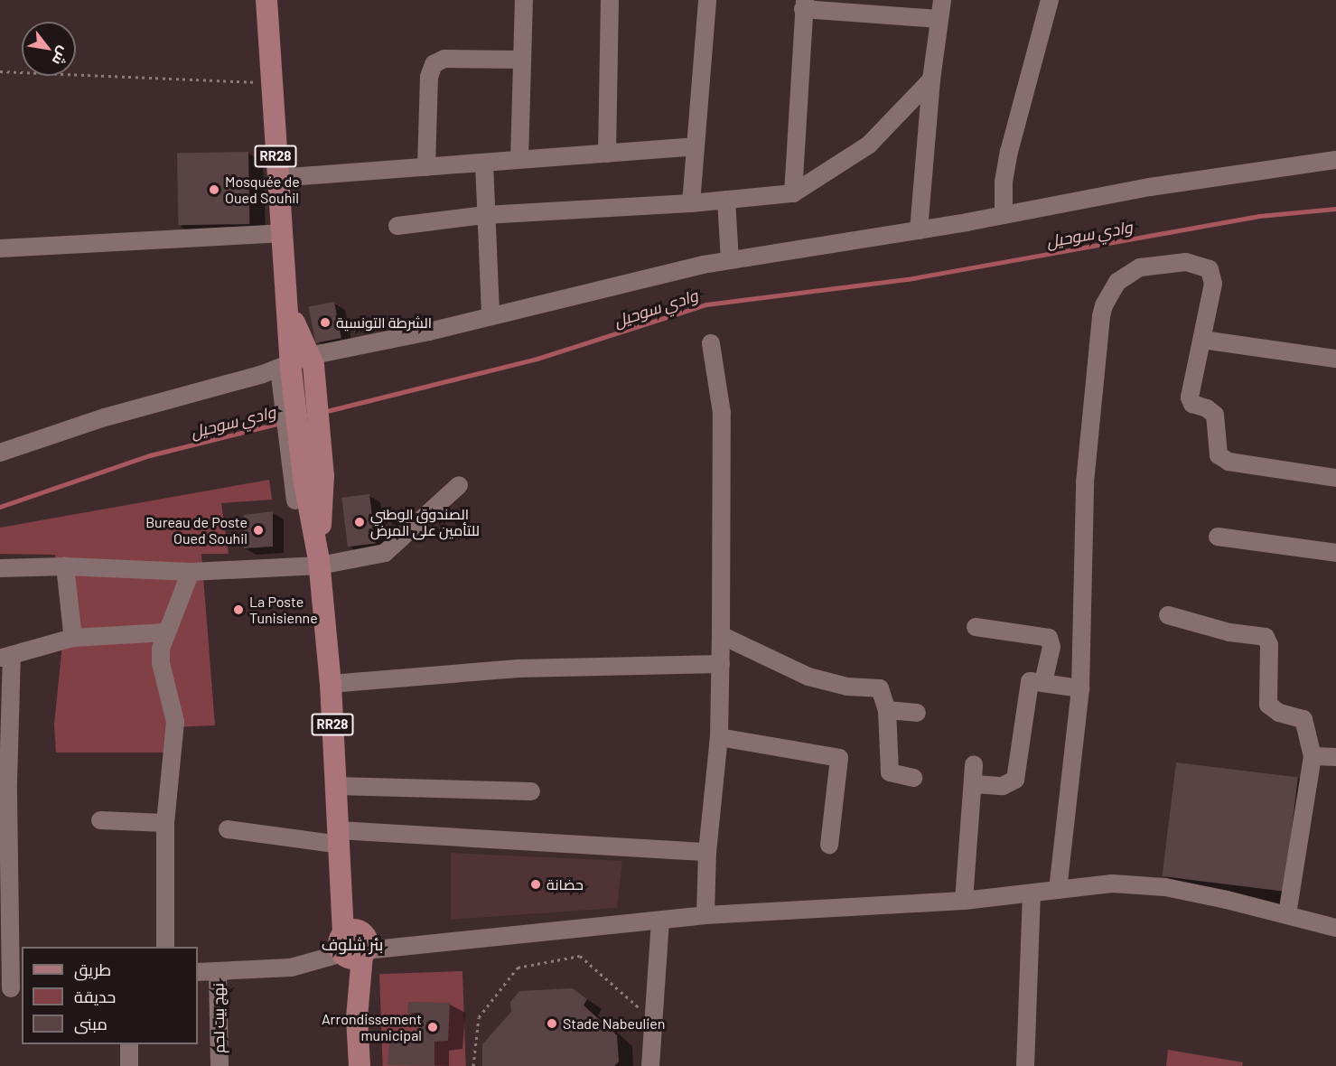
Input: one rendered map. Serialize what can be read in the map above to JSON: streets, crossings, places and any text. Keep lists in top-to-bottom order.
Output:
{
  "streets": {
    "main road": ["RR28"],
    "street": ["نهج بيت لحم"]
  },
  "districts": ["بئر شلوف"],
  "water": ["وادي سوحيل"],
  "places": [
    "Mosquée de Oued Souhil",
    "الشرطة التونسية",
    "الصندوق الوطني للتأمين على المرض",
    "Bureau de Poste Oued Souhil",
    "La Poste Tunisienne",
    "حضانة",
    "Stade Nabeulien",
    "Arrondissement municipal"
  ],
  "legend": ["طريق", "حديقة", "مبنى"],
  "north": "bottom right"
}
